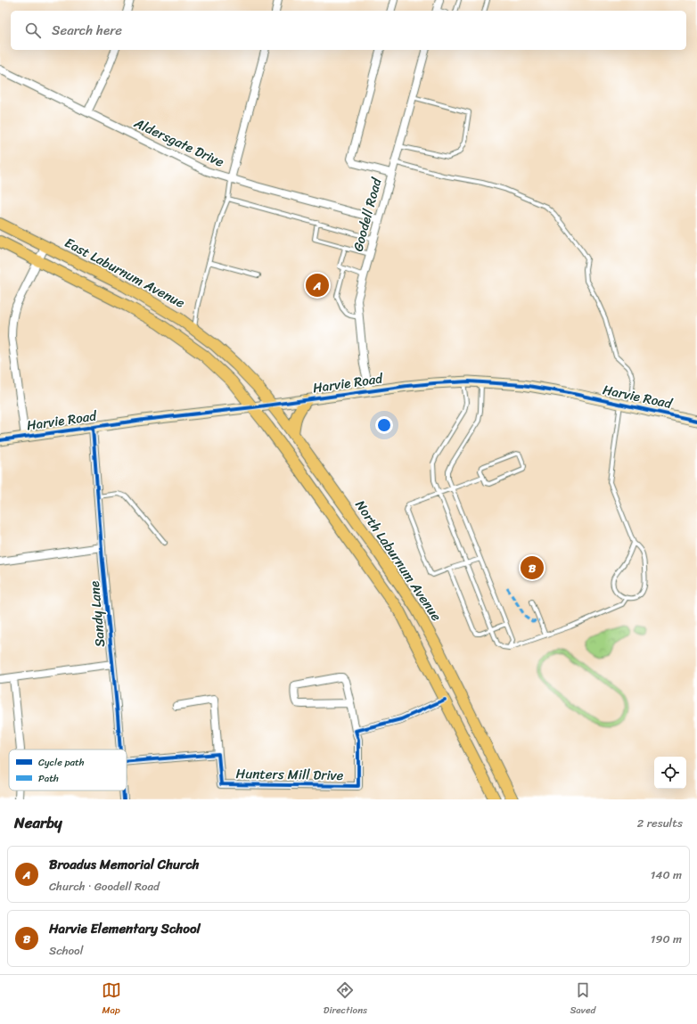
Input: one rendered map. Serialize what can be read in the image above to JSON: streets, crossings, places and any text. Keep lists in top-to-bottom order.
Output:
{
  "streets": {
    "main road": ["East Laburnum Avenue", "North Laburnum Avenue"],
    "street": [
      "Aldersgate Drive",
      "Goodell Road",
      "Harvie Road",
      "Sandy Lane",
      "Hunters Mill Drive"
    ]
  },
  "crossings": [
    ["Aldersgate Drive", "Goodell Road"],
    ["Goodell Road", "Harvie Road"],
    ["East Laburnum Avenue", "Harvie Road"],
    ["East Laburnum Avenue", "North Laburnum Avenue"],
    ["Harvie Road", "North Laburnum Avenue"],
    ["Harvie Road", "Sandy Lane"]
  ],
  "legend": ["Cycle path", "Path"],
  "page": {
    "search": "Search here",
    "pins": ["A", "B"],
    "heading": ["Nearby", "2 results"],
    "list": [
      {
        "mark": "A",
        "name": "Broadus Memorial Church",
        "note": "Church · Goodell Road",
        "value": "140 m"
      },
      {
        "mark": "B",
        "name": "Harvie Elementary School",
        "note": "School",
        "value": "190 m"
      }
    ],
    "nav": ["Map", "Directions", "Saved"]
  }
}
